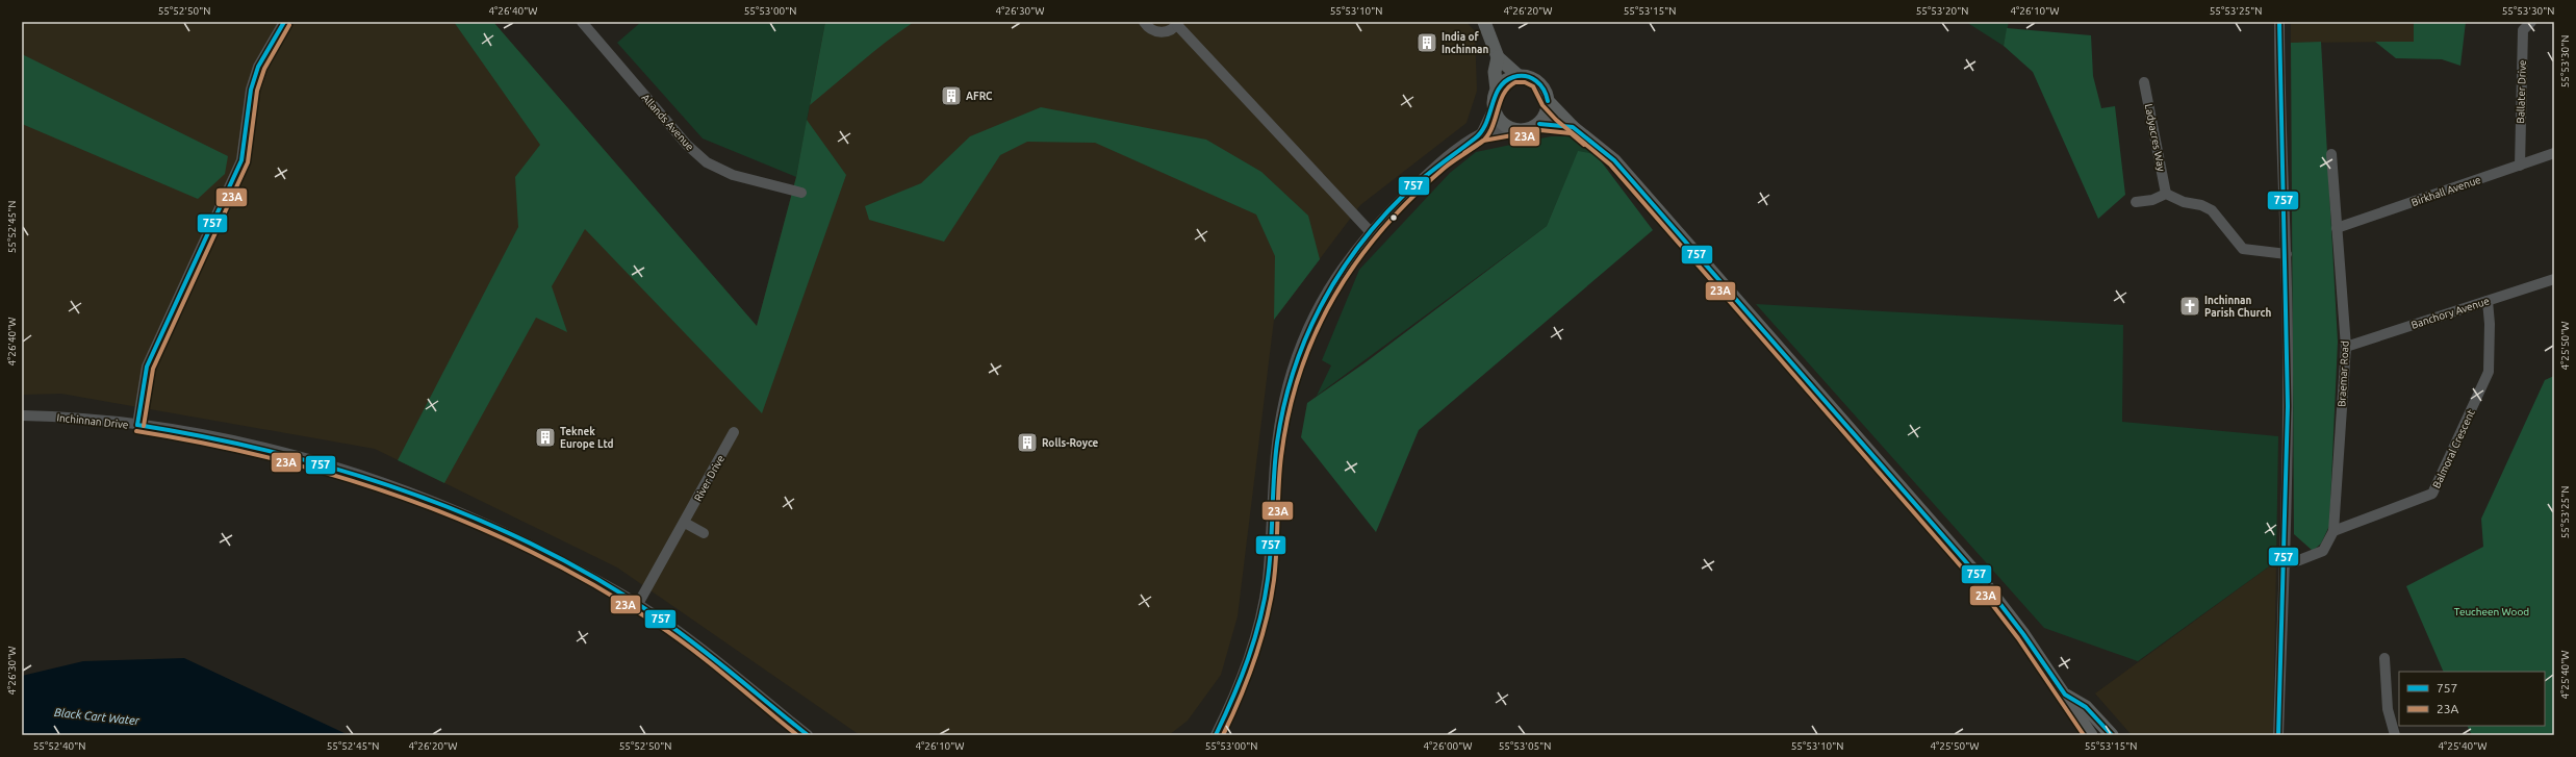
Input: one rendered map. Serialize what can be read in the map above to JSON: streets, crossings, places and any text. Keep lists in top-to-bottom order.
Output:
{
  "streets": {
    "street": [
      "Ballater Drive",
      "Allands Avenue",
      "Ladyacres Way",
      "Birkhall Avenue",
      "Banchory Avenue",
      "Braemar Road",
      "Inchinnan Drive",
      "Balmoral Crescent",
      "River Drive"
    ]
  },
  "crossings": [
    ["Ballater Drive", "Birkhall Avenue"],
    ["Birkhall Avenue", "Braemar Road"],
    ["Banchory Avenue", "Braemar Road"],
    ["Banchory Avenue", "Balmoral Crescent"],
    ["Braemar Road", "Balmoral Crescent"],
    ["Inchinnan Drive", "River Drive"]
  ],
  "water": ["Black Cart Water"],
  "parks": ["Teucheen Wood"],
  "places": {
    "building": [
      "India of Inchinnan",
      "AFRC",
      "Teknek Europe Ltd",
      "Rolls-Royce"
    ],
    "church": ["Inchinnan Parish Church"]
  },
  "lines": ["transit line 757", "transit line 23A"],
  "legend": ["757", "23A"],
  "coordinates": [
    "55°52'50\"N",
    "4°26'40\"W",
    "55°53'00\"N",
    "4°26'30\"W",
    "55°53'10\"N",
    "4°26'20\"W",
    "55°53'15\"N",
    "55°53'20\"N",
    "4°26'10\"W",
    "55°53'25\"N",
    "55°53'30\"N",
    "55°52'45\"N",
    "4°25'50\"W",
    "4°25'40\"W",
    "55°52'40\"N",
    "4°26'00\"W",
    "55°53'05\"N"
  ]
}
